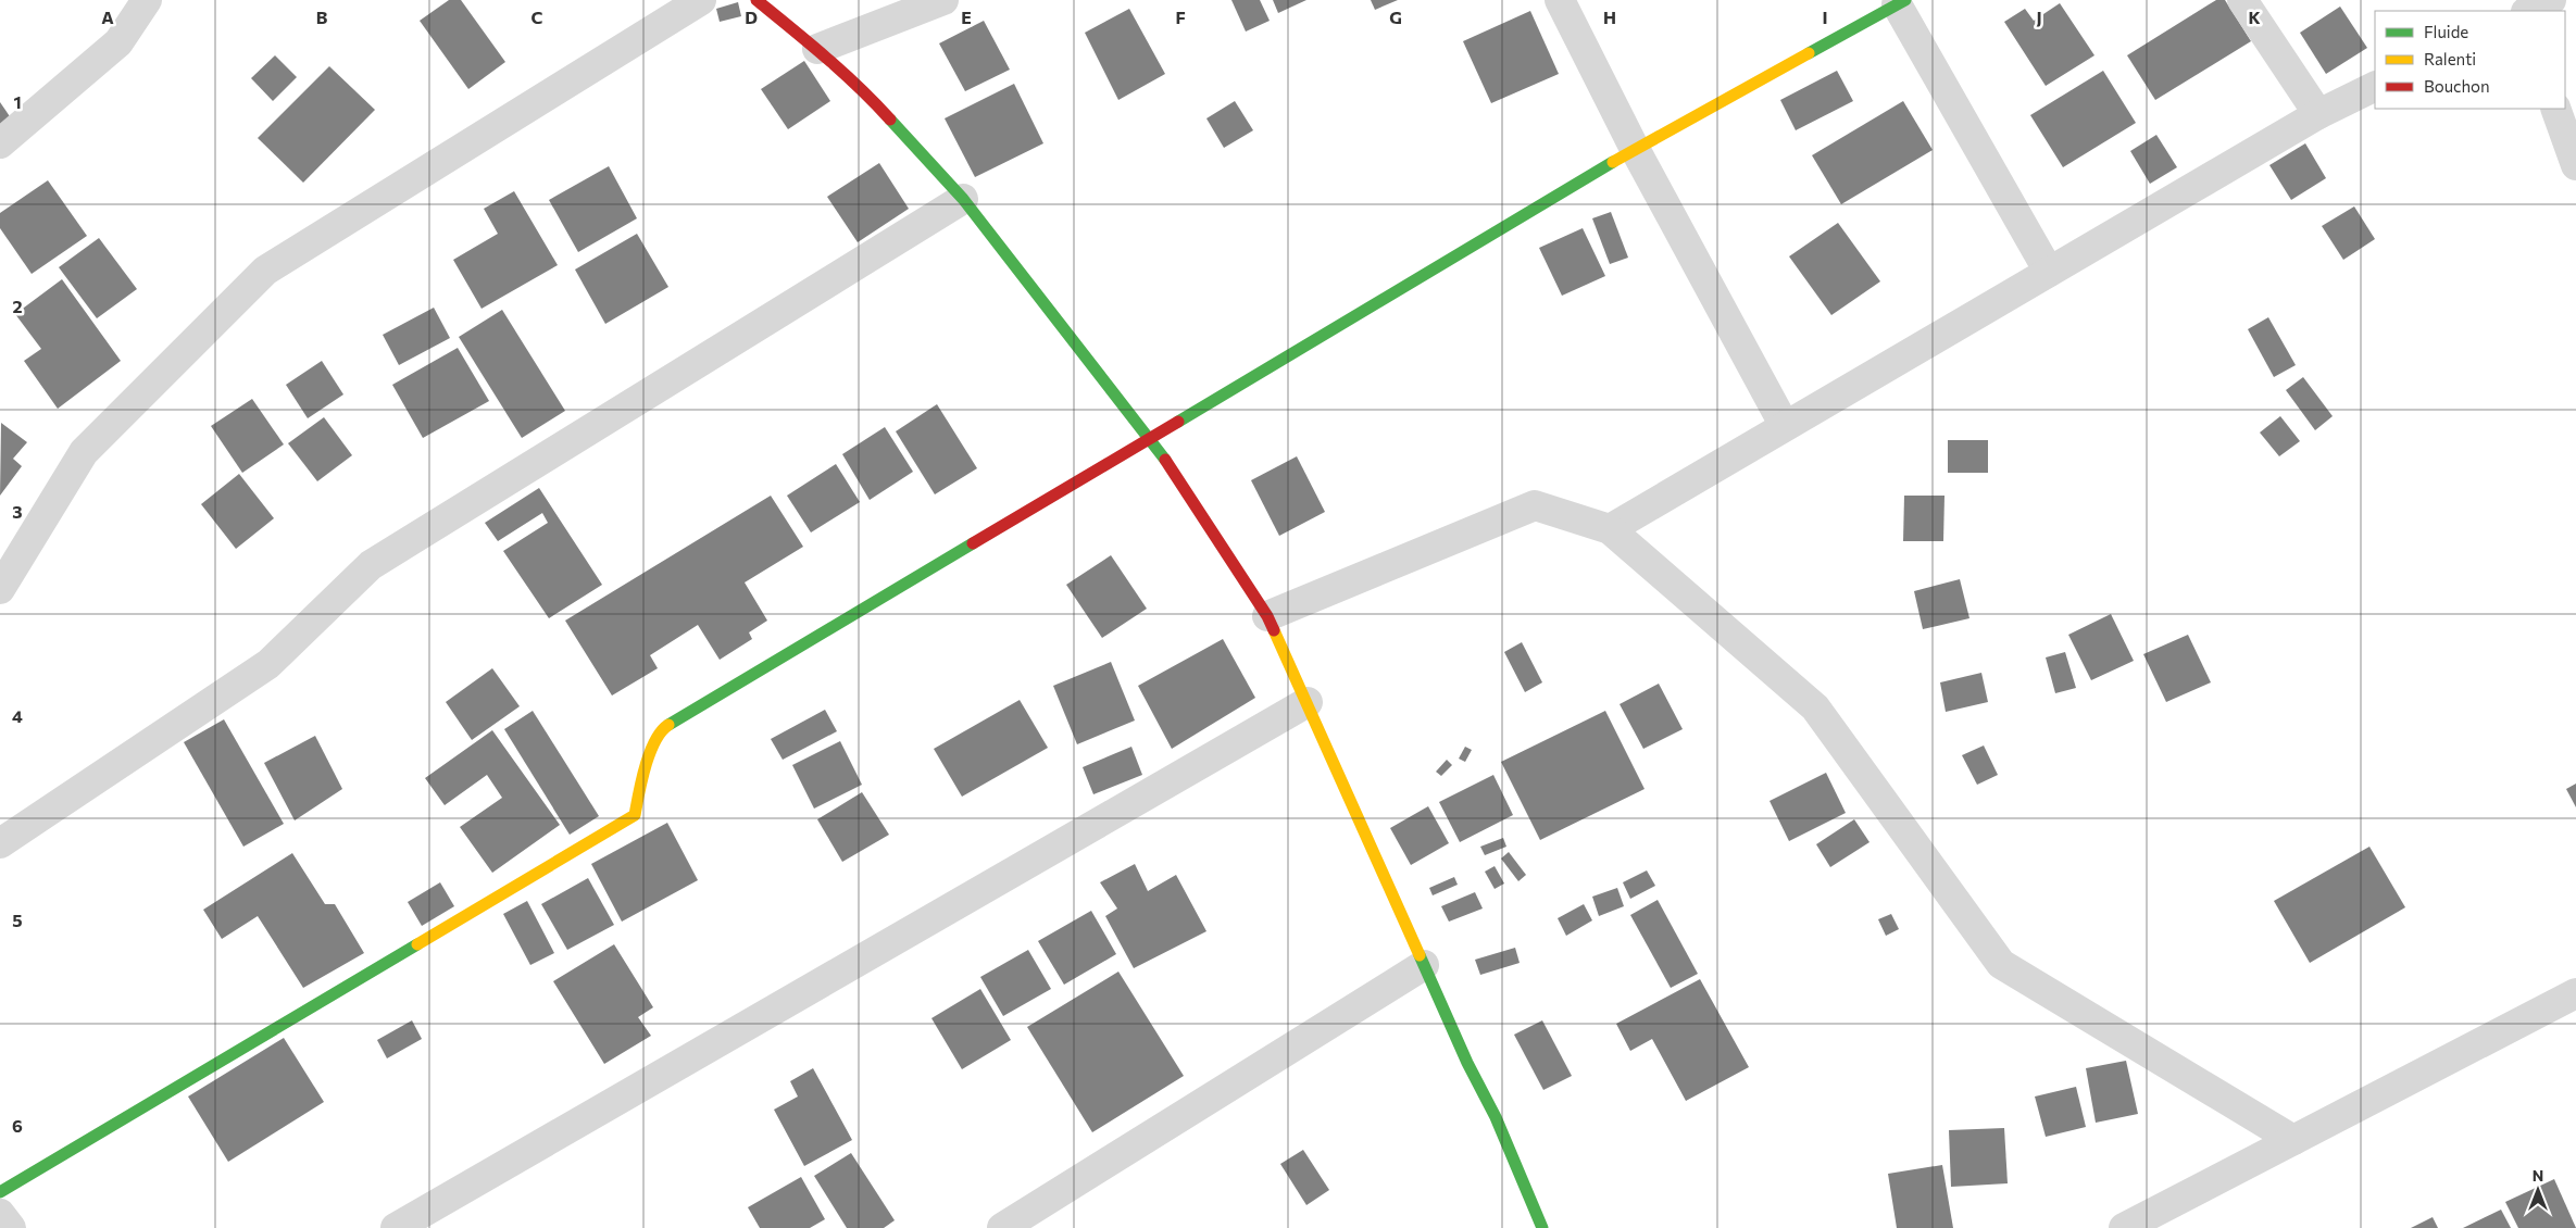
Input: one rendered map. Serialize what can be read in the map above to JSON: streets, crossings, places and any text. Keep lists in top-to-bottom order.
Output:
{
  "legend": ["Fluide", "Ralenti", "Bouchon"],
  "north": "top",
  "grid": {
    "columns": [
      "A",
      "B",
      "C",
      "D",
      "E",
      "F",
      "G",
      "H",
      "I",
      "J",
      "K"
    ],
    "rows": [
      "1",
      "2",
      "3",
      "4",
      "5",
      "6"
    ]
  }
}
